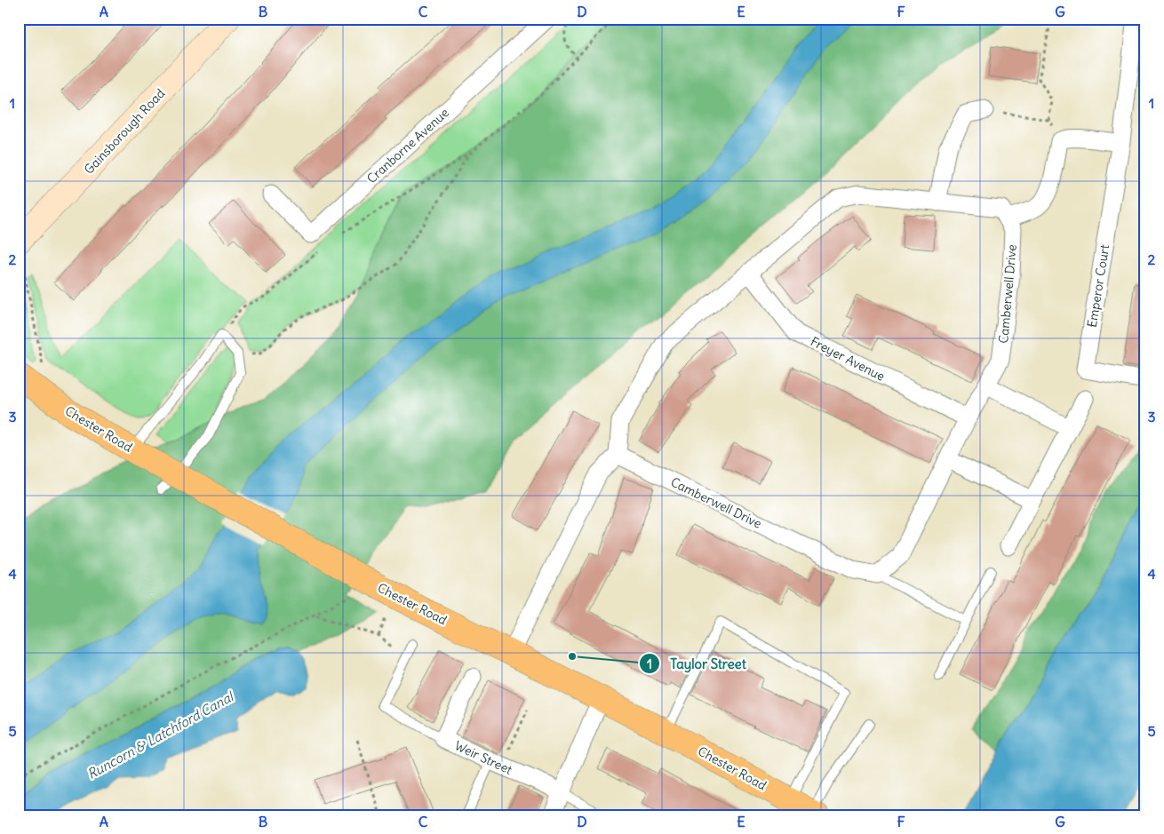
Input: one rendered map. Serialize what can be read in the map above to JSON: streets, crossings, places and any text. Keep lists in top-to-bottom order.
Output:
{
  "streets": {
    "highway": ["Chester Road"],
    "street": [
      "Gainsborough Road",
      "Cranborne Avenue",
      "Emperor Court",
      "Camberwell Drive",
      "Freyer Avenue",
      "Weir Street"
    ]
  },
  "crossings": [
    ["Camberwell Drive", "Freyer Avenue"]
  ],
  "water": ["Runcorn & Latchford Canal"],
  "places": ["Taylor Street"],
  "grid": {
    "columns": [
      "A",
      "B",
      "C",
      "D",
      "E",
      "F",
      "G"
    ],
    "rows": [
      "1",
      "2",
      "3",
      "4",
      "5"
    ]
  }
}
